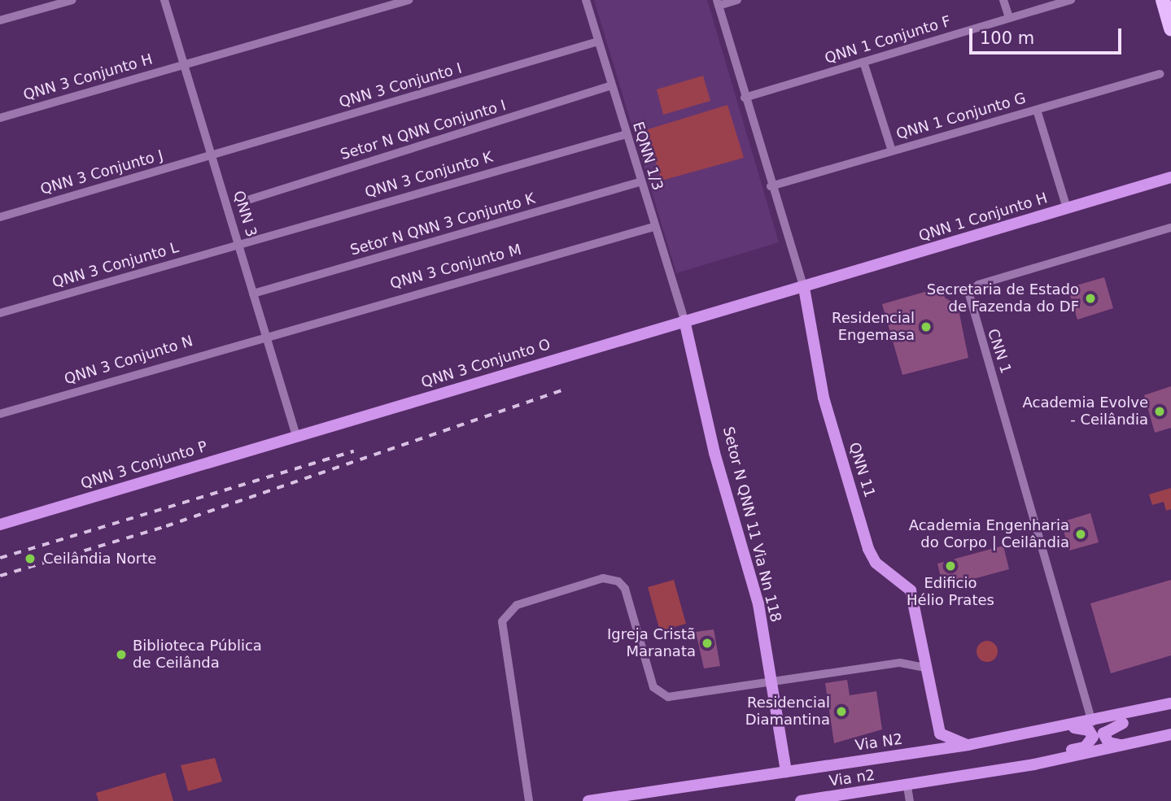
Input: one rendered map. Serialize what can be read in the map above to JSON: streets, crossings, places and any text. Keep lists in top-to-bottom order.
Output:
{
  "streets": {
    "street": [
      "QNN 1 Conjunto F",
      "QNN 3 Conjunto H",
      "QNN 3 Conjunto I",
      "QNN 1 Conjunto G",
      "Setor N QNN Conjunto I",
      "EQNN 1/3",
      "QNN 3 Conjunto J",
      "QNN 3 Conjunto K",
      "QNN 3",
      "QNN 1 Conjunto H",
      "Setor N QNN 3 Conjunto K",
      "QNN 3 Conjunto L",
      "QNN 3 Conjunto M",
      "CNN 1",
      "QNN 3 Conjunto N",
      "QNN 3 Conjunto O",
      "QNN 3 Conjunto P",
      "QNN 11",
      "Setor N QNN 11 Via Nn 118",
      "Via N2",
      "Via n2"
    ]
  },
  "crossings": [
    ["QNN 3 Conjunto H", "QNN 3"],
    ["QNN 3 Conjunto I", "EQNN 1/3"],
    ["QNN 3 Conjunto I", "QNN 3 Conjunto J"],
    ["QNN 3 Conjunto I", "QNN 3"],
    ["Setor N QNN Conjunto I", "EQNN 1/3"],
    ["EQNN 1/3", "QNN 3 Conjunto K"],
    ["EQNN 1/3", "Setor N QNN 3 Conjunto K"],
    ["EQNN 1/3", "QNN 3 Conjunto M"],
    ["EQNN 1/3", "QNN 3 Conjunto O"],
    ["EQNN 1/3", "Setor N QNN 11 Via Nn 118"],
    ["QNN 3 Conjunto J", "QNN 3"],
    ["QNN 3 Conjunto K", "QNN 3"],
    ["QNN 3 Conjunto K", "QNN 3 Conjunto L"],
    ["QNN 3", "Setor N QNN 3 Conjunto K"],
    ["QNN 3", "QNN 3 Conjunto L"],
    ["QNN 3", "QNN 3 Conjunto M"],
    ["QNN 3", "QNN 3 Conjunto N"],
    ["QNN 3", "QNN 3 Conjunto O"],
    ["QNN 3", "QNN 3 Conjunto P"],
    ["QNN 1 Conjunto H", "QNN 11"],
    ["QNN 3 Conjunto M", "QNN 3 Conjunto N"],
    ["CNN 1", "Via N2"],
    ["QNN 3 Conjunto O", "QNN 3 Conjunto P"],
    ["QNN 3 Conjunto O", "Setor N QNN 11 Via Nn 118"],
    ["QNN 11", "Via N2"],
    ["Setor N QNN 11 Via Nn 118", "Via N2"]
  ],
  "places": [
    "Secretaria de Estado de Fazenda do DF",
    "Residencial Engemasa",
    "Academia Evolve - Ceilândia",
    "Academia Engenharia do Corpo | Ceilândia",
    "Ceilândia Norte",
    "Edificio Hélio Prates",
    "Igreja Cristã Maranata",
    "Biblioteca Pública de Ceilânda",
    "Residencial Diamantina"
  ],
  "scale_bar": "100 m"
}
